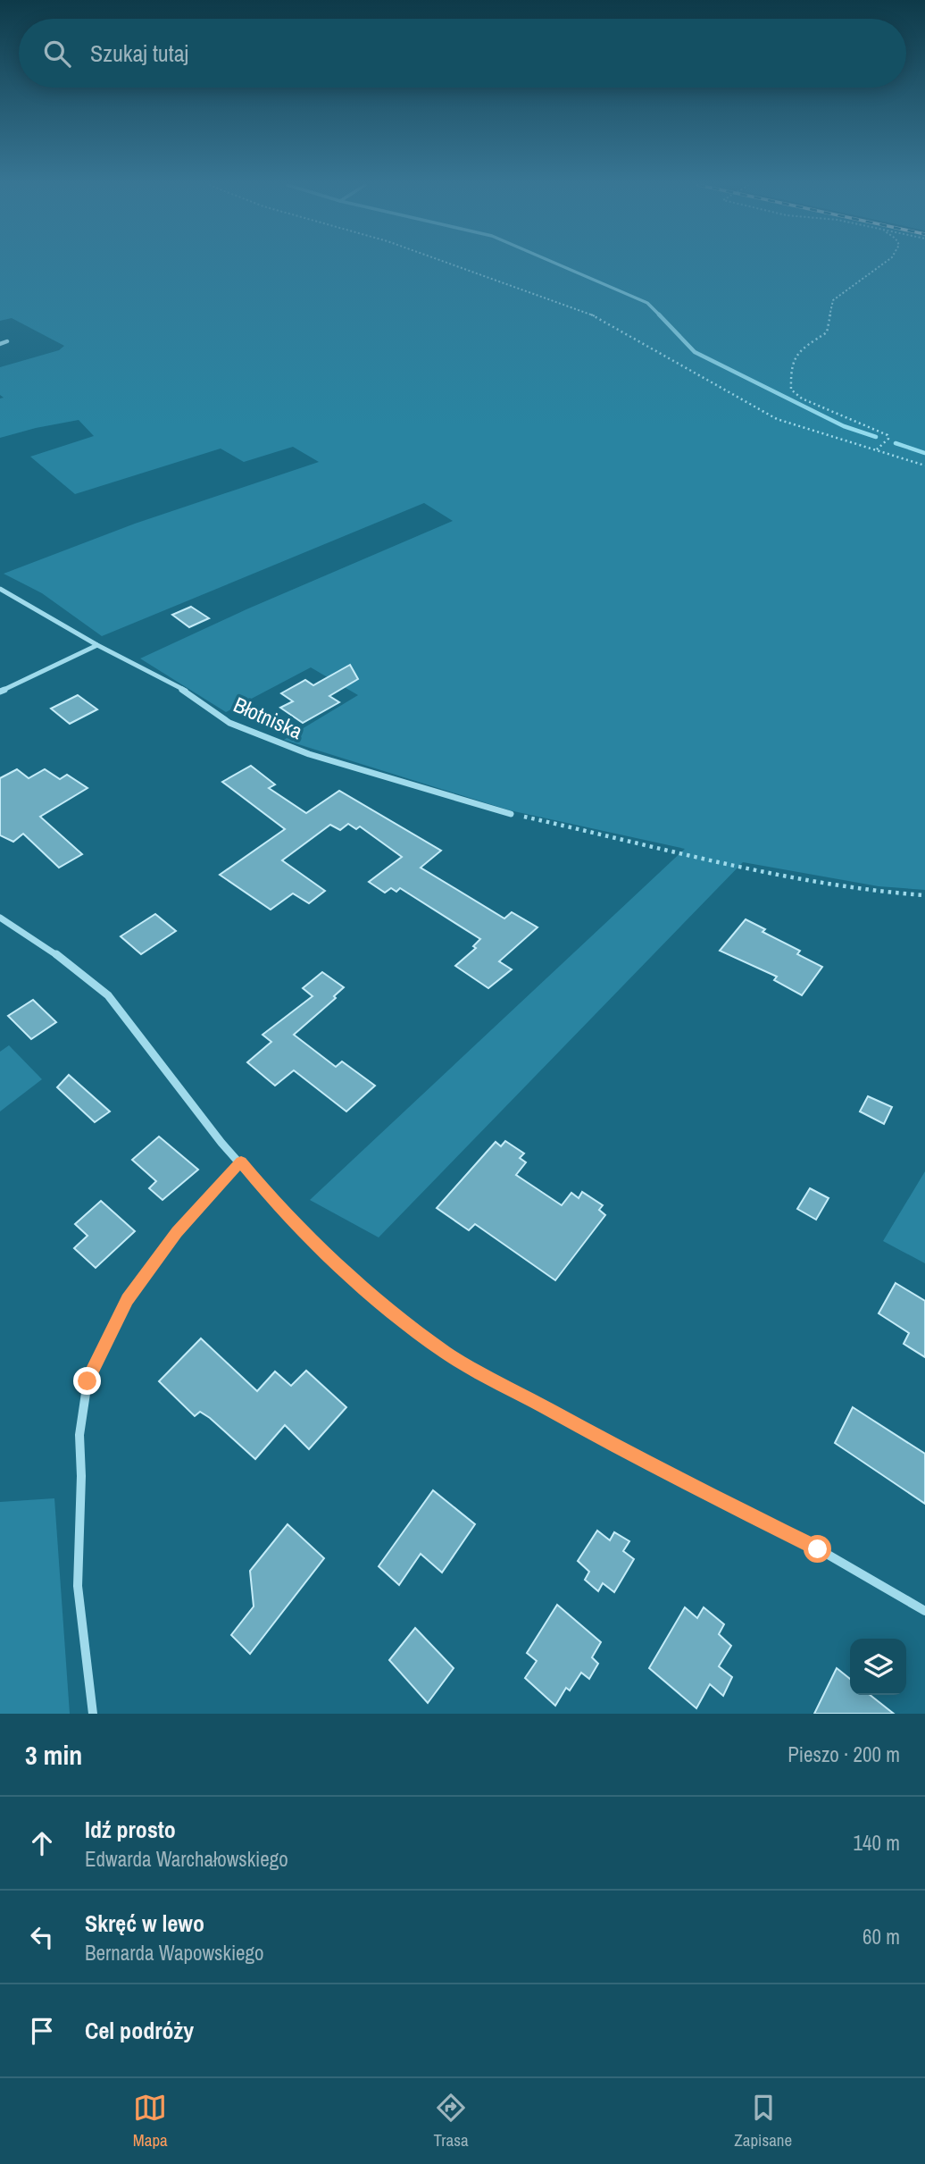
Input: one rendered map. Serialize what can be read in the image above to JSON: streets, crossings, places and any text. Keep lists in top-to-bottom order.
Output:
{
  "streets": {
    "street": ["Błotniska"]
  },
  "page": {
    "search": "Szukaj tutaj",
    "heading": ["3 min", "Pieszo · 200 m"],
    "list": [
      ["Idź prosto", "Edwarda Warchałowskiego", "140 m"],
      ["Skręć w lewo", "Bernarda Wapowskiego", "60 m"],
      "Cel podróży"
    ],
    "nav": ["Mapa", "Trasa", "Zapisane"]
  }
}
